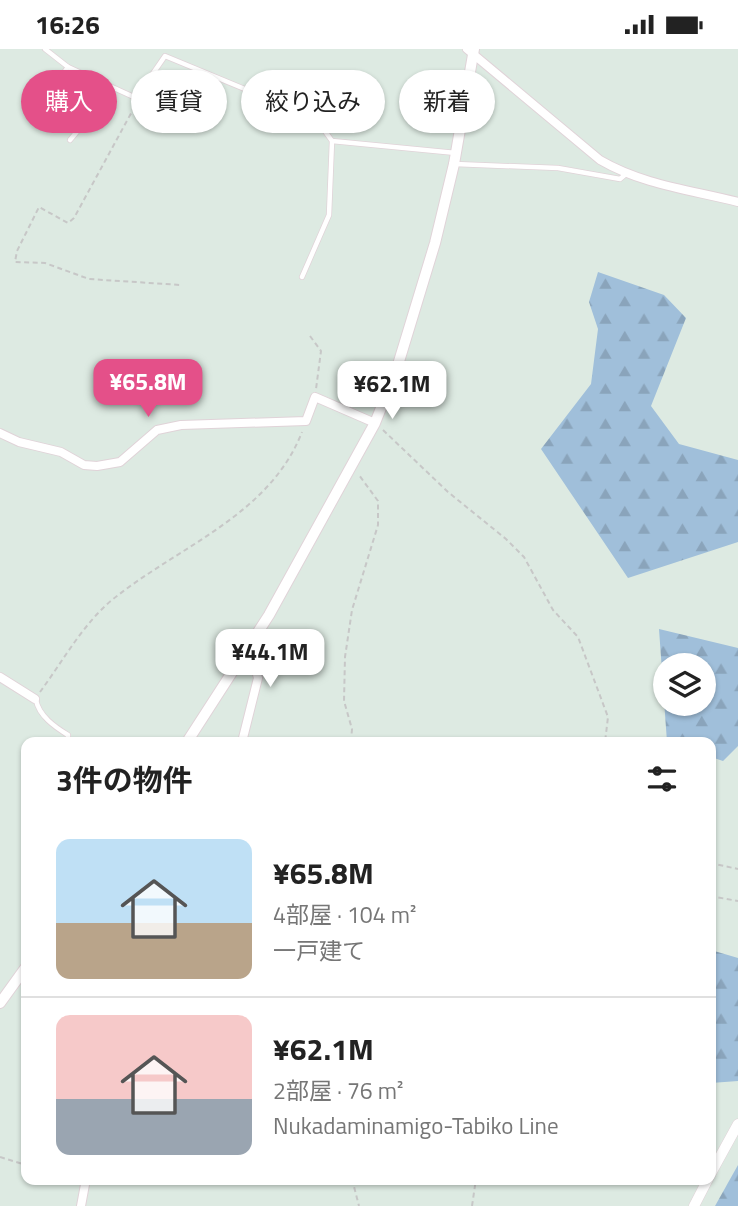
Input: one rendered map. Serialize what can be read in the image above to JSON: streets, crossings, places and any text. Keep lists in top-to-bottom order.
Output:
{
  "page": {
    "status": "16:26",
    "chip": [
      "購入",
      "賃貸",
      "絞り込み",
      "新着"
    ],
    "price": ["¥65.8M", "¥62.1M", "¥44.1M"],
    "heading": "3件の物件",
    "list": [
      {
        "name": "¥65.8M",
        "note": "4部屋 · 104 m² · 一戸建て"
      },
      {
        "name": "¥62.1M",
        "note": "2部屋 · 76 m² · Nukadaminamigo-Tabiko Line"
      }
    ]
  }
}
